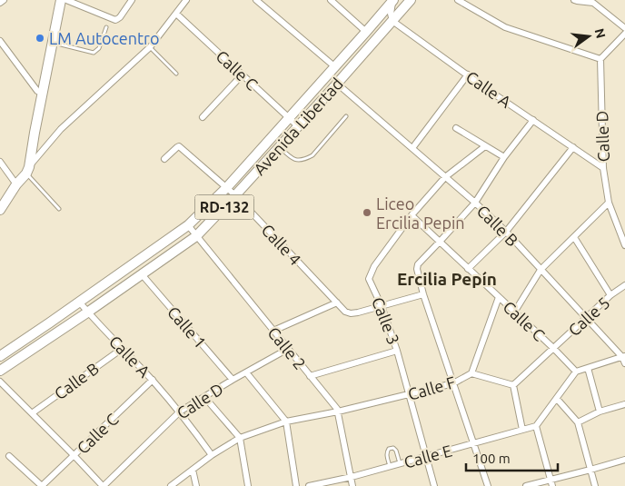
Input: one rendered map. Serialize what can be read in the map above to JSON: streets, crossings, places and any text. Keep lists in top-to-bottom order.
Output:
{
  "streets": {
    "main road": ["Avenida Libertad", "RD-132"],
    "street": [
      "Calle C",
      "Calle A",
      "Calle D",
      "Calle B",
      "Calle 4",
      "Calle 5",
      "Calle 3",
      "Calle 1",
      "Calle 2",
      "Calle F",
      "Calle E"
    ]
  },
  "crossings": [
    ["Calle C", "Calle A"],
    ["Calle C", "Avenida Libertad"],
    ["Calle C", "Calle 5"],
    ["Calle C", "Calle 3"],
    ["Calle C", "Calle F"],
    ["Calle A", "Avenida Libertad"],
    ["Calle A", "Calle D"],
    ["Calle A", "Calle B"],
    ["Avenida Libertad", "Calle B"],
    ["Avenida Libertad", "Calle 4"],
    ["Avenida Libertad", "Calle 1"],
    ["Avenida Libertad", "Calle 2"],
    ["Calle D", "Calle 1"],
    ["Calle D", "Calle 2"],
    ["Calle B", "Calle 5"],
    ["Calle B", "Calle 3"],
    ["Calle 3", "Calle F"],
    ["Calle 3", "Calle E"],
    ["Calle 2", "Calle F"],
    ["Calle 2", "Calle E"]
  ],
  "districts": ["Ercilia Pepín"],
  "places": ["LM Autocentro", "Liceo Ercilia Pepin"],
  "scale_bar": "100 m",
  "north": "right"
}
